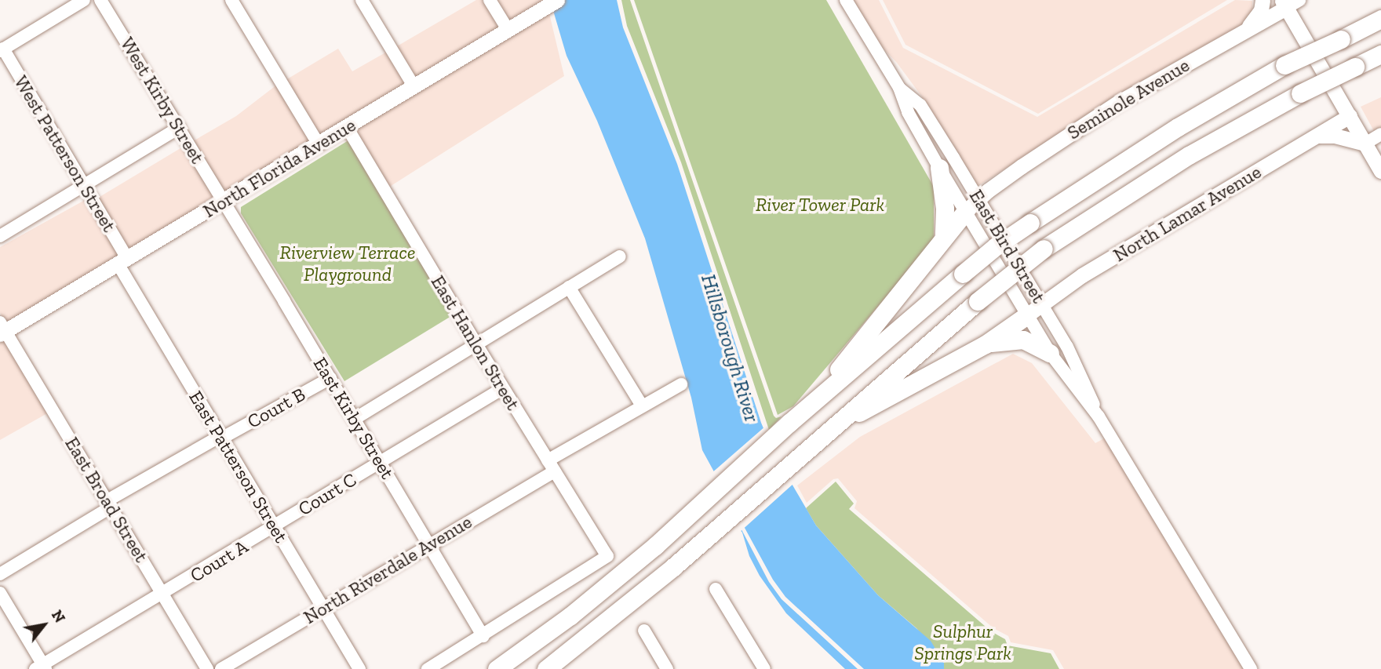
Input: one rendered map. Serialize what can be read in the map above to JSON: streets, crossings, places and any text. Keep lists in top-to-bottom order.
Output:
{
  "streets": {
    "main road": ["Seminole Avenue", "North Florida Avenue", "North Lamar Avenue"],
    "street": [
      "West Kirby Street",
      "West Patterson Street",
      "East Bird Street",
      "East Hanlon Street",
      "Court B",
      "East Kirby Street",
      "East Patterson Street",
      "Court C",
      "East Broad Street",
      "Court A",
      "North Riverdale Avenue"
    ]
  },
  "crossings": [
    ["Seminole Avenue", "East Bird Street"],
    ["West Kirby Street", "North Florida Avenue"],
    ["West Kirby Street", "East Kirby Street"],
    ["West Patterson Street", "North Florida Avenue"],
    ["West Patterson Street", "East Patterson Street"],
    ["North Florida Avenue", "East Hanlon Street"],
    ["North Florida Avenue", "East Kirby Street"],
    ["North Florida Avenue", "East Patterson Street"],
    ["North Florida Avenue", "East Broad Street"],
    ["North Lamar Avenue", "East Bird Street"],
    ["East Hanlon Street", "East Kirby Street"],
    ["East Hanlon Street", "Court C"],
    ["East Hanlon Street", "North Riverdale Avenue"],
    ["Court B", "East Kirby Street"],
    ["Court B", "East Patterson Street"],
    ["Court B", "East Broad Street"],
    ["East Kirby Street", "Court C"],
    ["East Kirby Street", "North Riverdale Avenue"],
    ["East Patterson Street", "Court C"],
    ["East Patterson Street", "Court A"],
    ["East Patterson Street", "North Riverdale Avenue"],
    ["Court C", "Court A"],
    ["East Broad Street", "Court A"]
  ],
  "water": ["Hillsborough River"],
  "parks": ["River Tower Park", "Riverview Terrace Playground", "Sulphur Springs Park"],
  "north": "top right"
}
